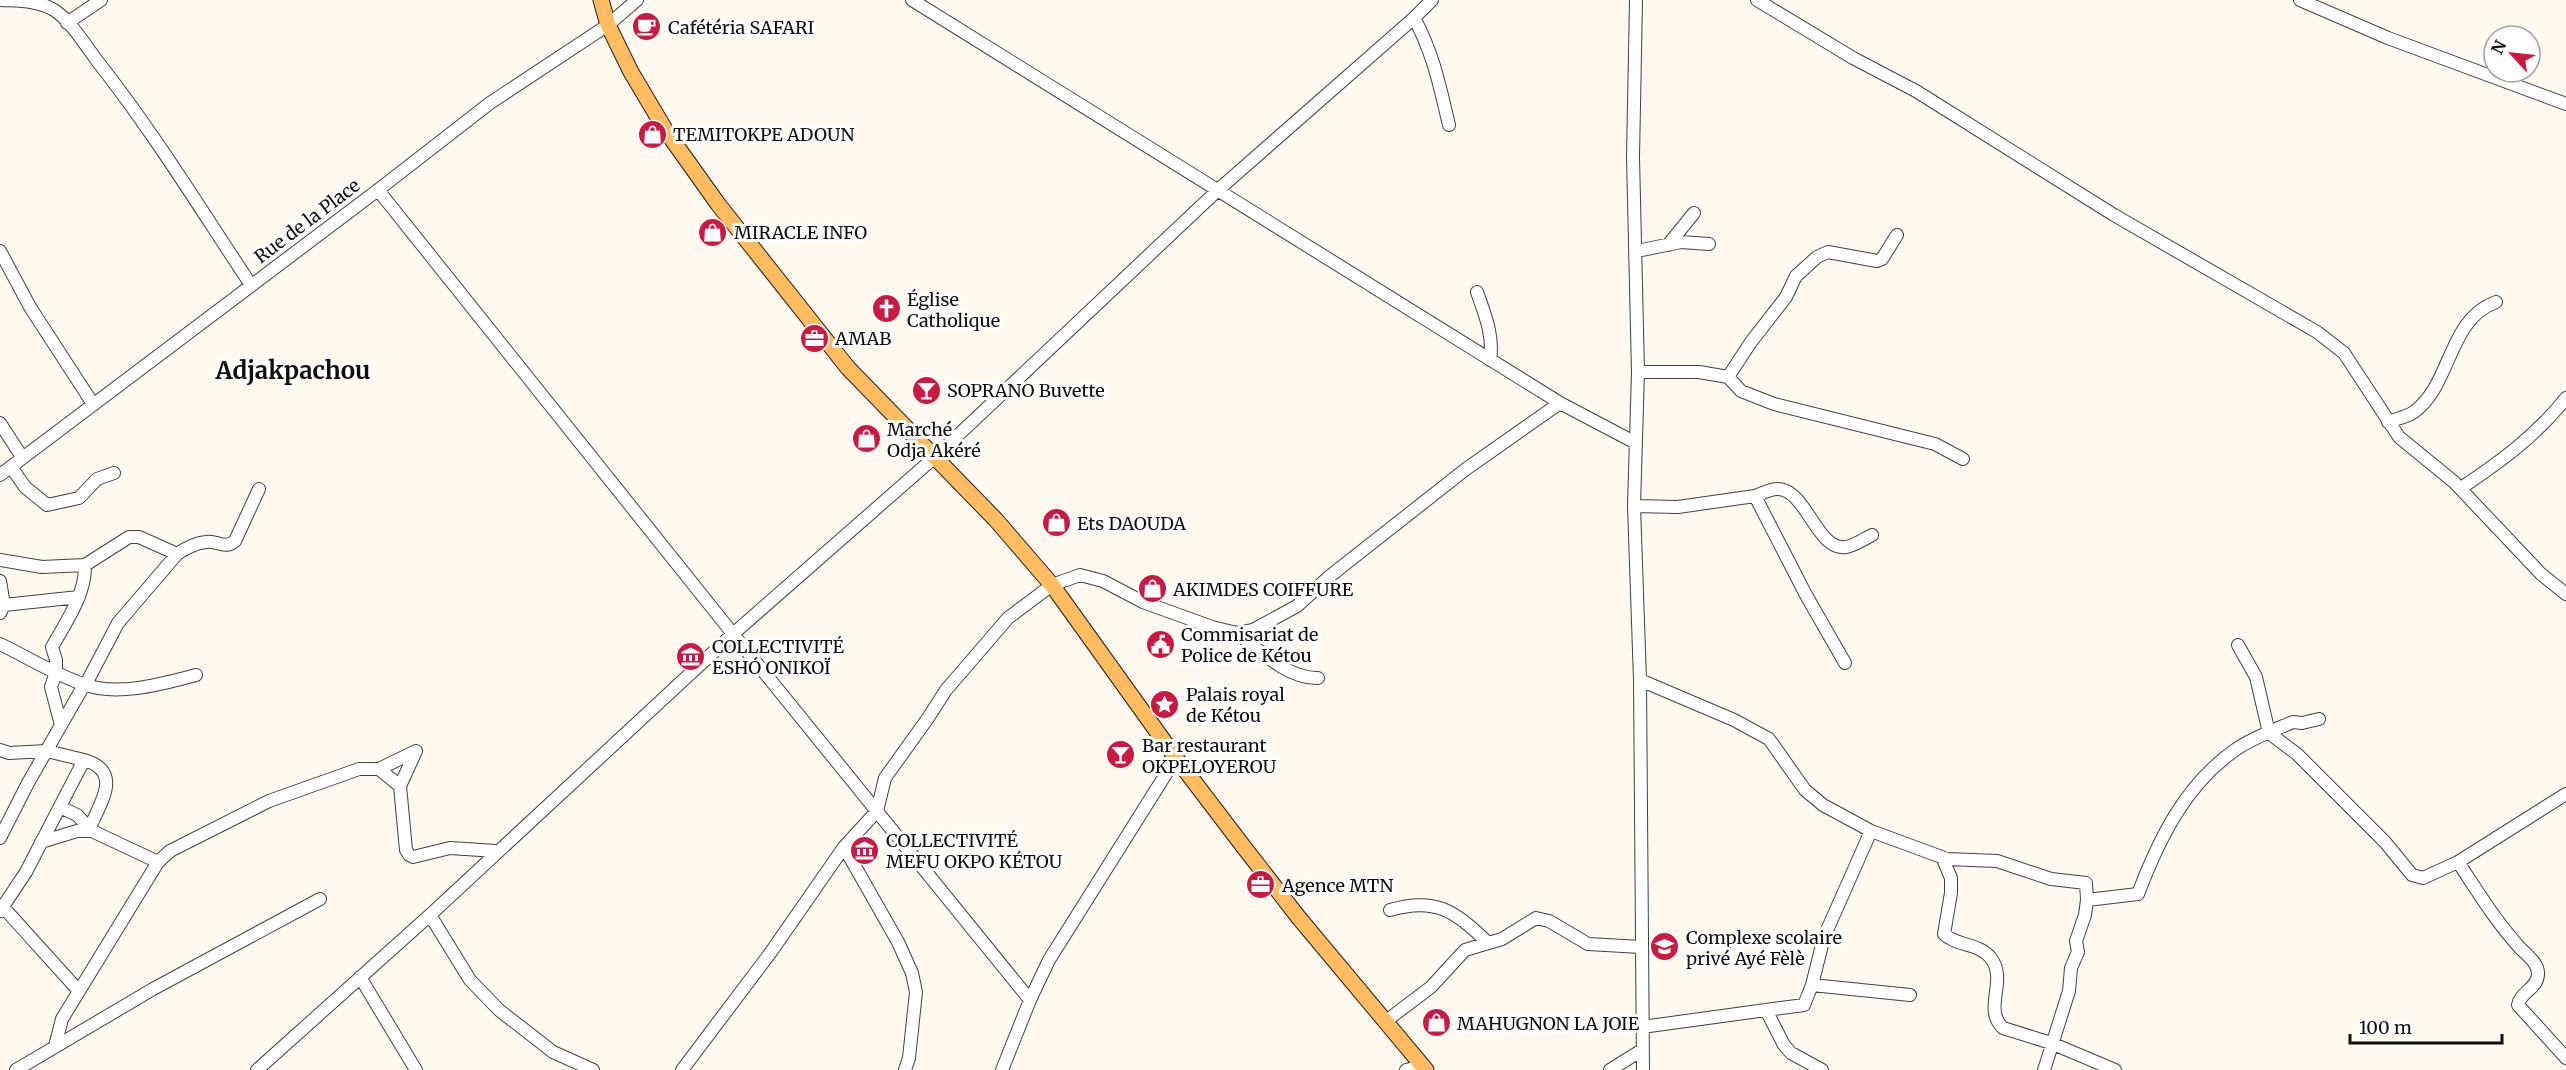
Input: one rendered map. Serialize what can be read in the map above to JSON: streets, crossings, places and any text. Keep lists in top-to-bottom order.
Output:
{
  "streets": {
    "street": ["Rue de la Place"]
  },
  "districts": ["Adjakpachou"],
  "places": {
    "cafe": ["Cafétéria SAFARI"],
    "shop": [
      "TEMITOKPE ADOUN",
      "MIRACLE INFO",
      "Marché Odja Akéré",
      "Ets DAOUDA",
      "AKIMDES COIFFURE",
      "MAHUGNON LA JOIE"
    ],
    "church": ["Église Catholique"],
    "office": ["AMAB", "Agence MTN"],
    "bar": ["SOPRANO Buvette", "Bar restaurant OKPELOYEROU"],
    "public building": ["Commisariat de Police de Kétou"],
    "museum": ["COLLECTIVITÉ ESHÓ ONIKOÏ", "COLLECTIVITÉ MEFU OKPO KÉTOU"],
    "place": ["Palais royal de Kétou"],
    "school or university": ["Complexe scolaire privé Ayé Fèlè"]
  },
  "scale_bar": "100 m",
  "north": "top left"
}
